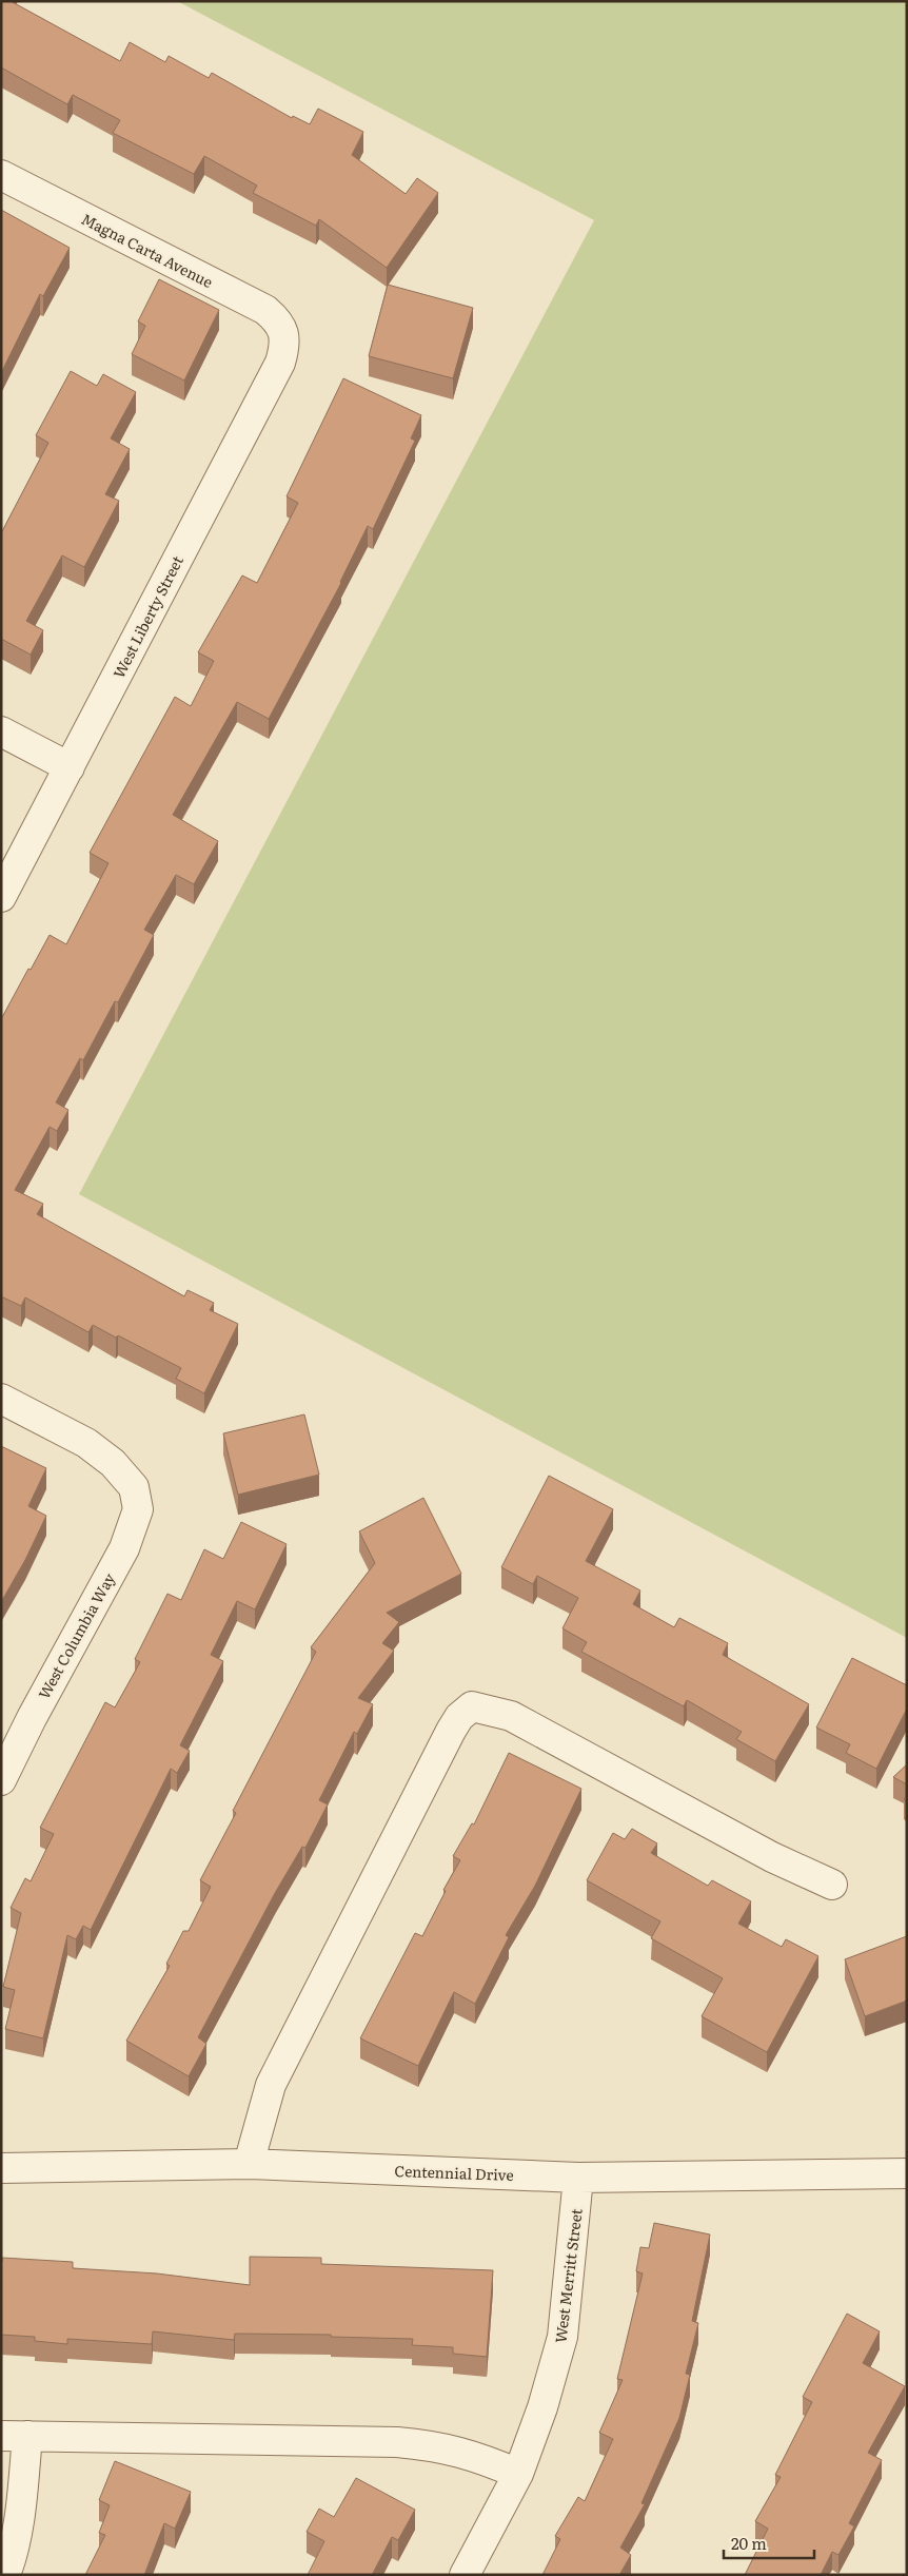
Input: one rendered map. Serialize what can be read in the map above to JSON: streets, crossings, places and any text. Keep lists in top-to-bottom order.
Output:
{
  "streets": {
    "street": [
      "Magna Carta Avenue",
      "West Liberty Street",
      "West Columbia Way",
      "Centennial Drive",
      "West Merritt Street"
    ]
  },
  "crossings": [
    ["Magna Carta Avenue", "West Liberty Street"],
    ["Centennial Drive", "West Merritt Street"]
  ],
  "scale_bar": "20 m"
}
